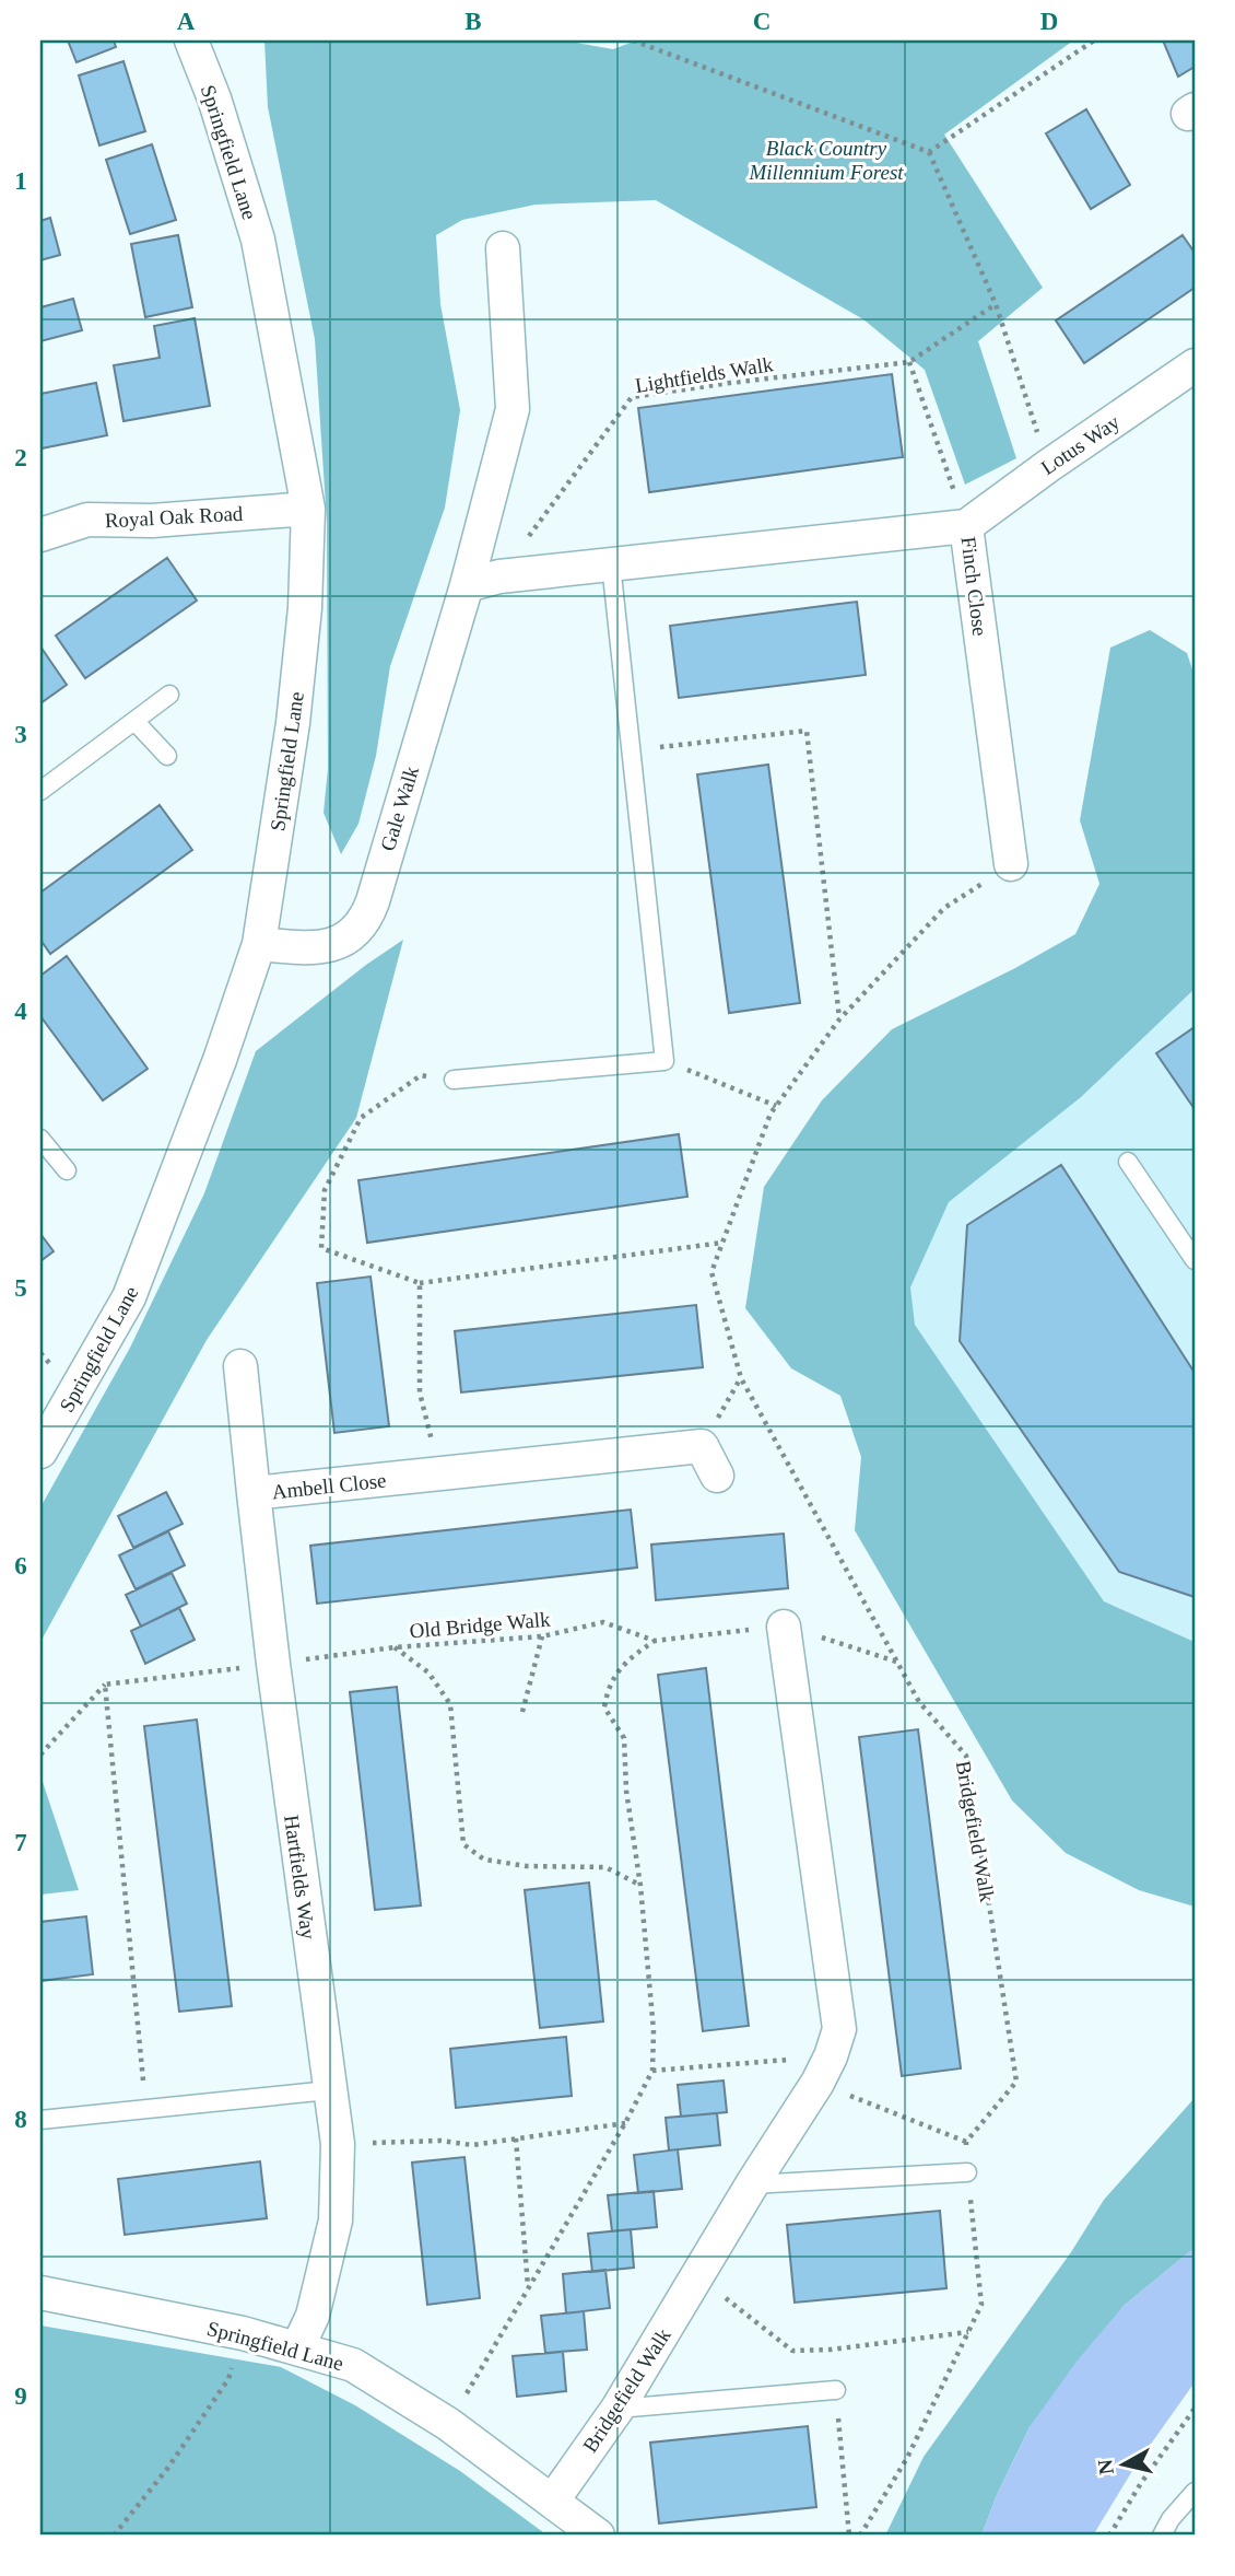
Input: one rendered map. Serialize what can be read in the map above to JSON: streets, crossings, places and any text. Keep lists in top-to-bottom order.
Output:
{
  "streets": {
    "street": [
      "Springfield Lane",
      "Lotus Way",
      "Royal Oak Road",
      "Finch Close",
      "Gale Walk",
      "Ambell Close",
      "Bridgefield Walk",
      "Hartfields Way"
    ],
    "path": ["Lightfields Walk", "Old Bridge Walk"]
  },
  "crossings": [
    ["Springfield Lane", "Royal Oak Road"],
    ["Springfield Lane", "Gale Walk"],
    ["Springfield Lane", "Bridgefield Walk"],
    ["Springfield Lane", "Hartfields Way"],
    ["Lotus Way", "Finch Close"],
    ["Finch Close", "Bridgefield Walk"],
    ["Ambell Close", "Hartfields Way"],
    ["Old Bridge Walk", "Bridgefield Walk"],
    ["Old Bridge Walk", "Hartfields Way"]
  ],
  "parks": ["Black Country Millennium Forest"],
  "north": "left",
  "grid": {
    "columns": [
      "A",
      "B",
      "C",
      "D"
    ],
    "rows": [
      "1",
      "2",
      "3",
      "4",
      "5",
      "6",
      "7",
      "8",
      "9"
    ]
  }
}
